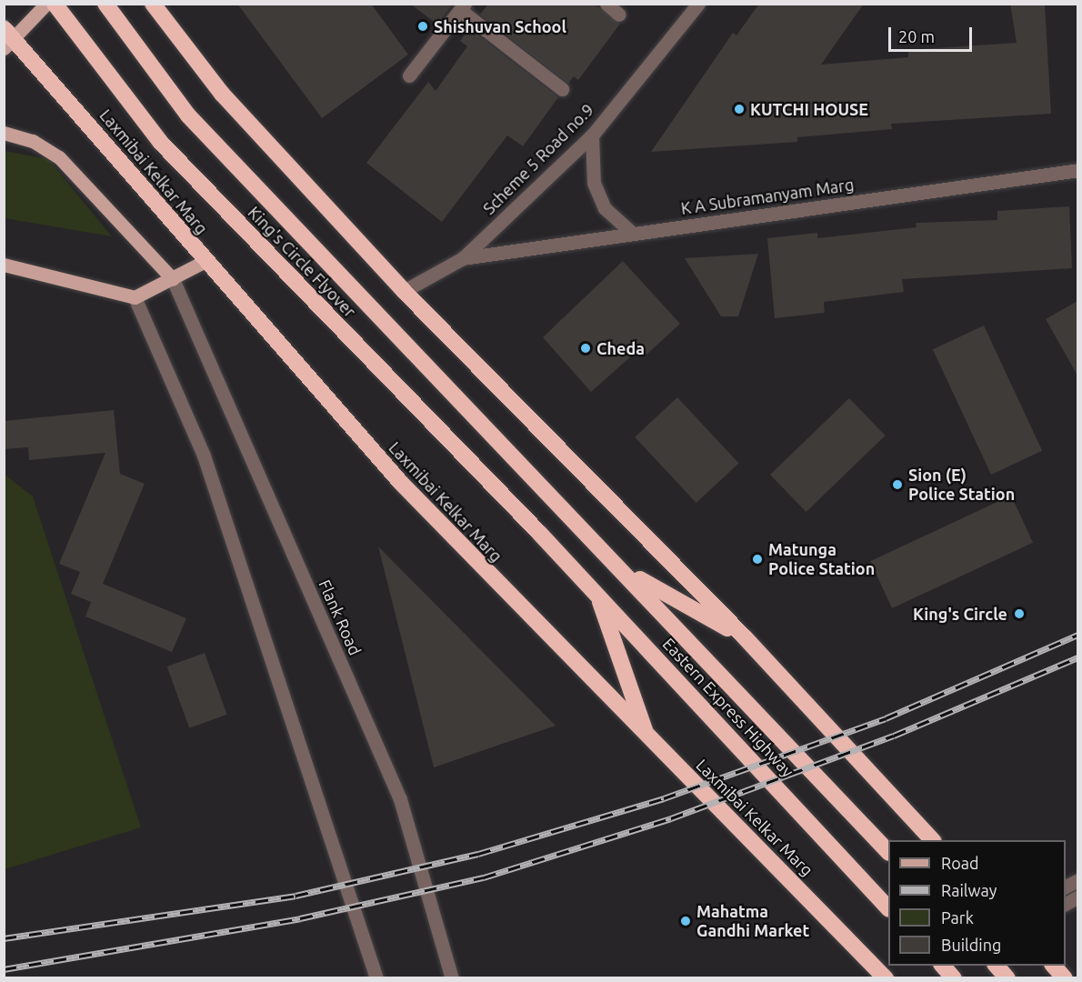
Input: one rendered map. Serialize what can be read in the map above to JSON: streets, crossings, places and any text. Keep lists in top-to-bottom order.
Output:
{
  "streets": {
    "highway": ["Laxmibai Kelkar Marg", "King's Circle Flyover", "Eastern Express Highway"],
    "street": ["Scheme 5 Road no.9", "K A Subramanyam Marg", "Flank Road"]
  },
  "crossings": [
    ["Scheme 5 Road no.9", "K A Subramanyam Marg"],
    ["King's Circle Flyover", "Eastern Express Highway"]
  ],
  "places": [
    "Shishuvan School",
    "KUTCHI HOUSE",
    "Cheda",
    "Sion (E) Police Station",
    "Matunga Police Station",
    "King's Circle",
    "Mahatma Gandhi Market"
  ],
  "legend": [
    "Road",
    "Railway",
    "Park",
    "Building"
  ],
  "scale_bar": "20 m"
}
